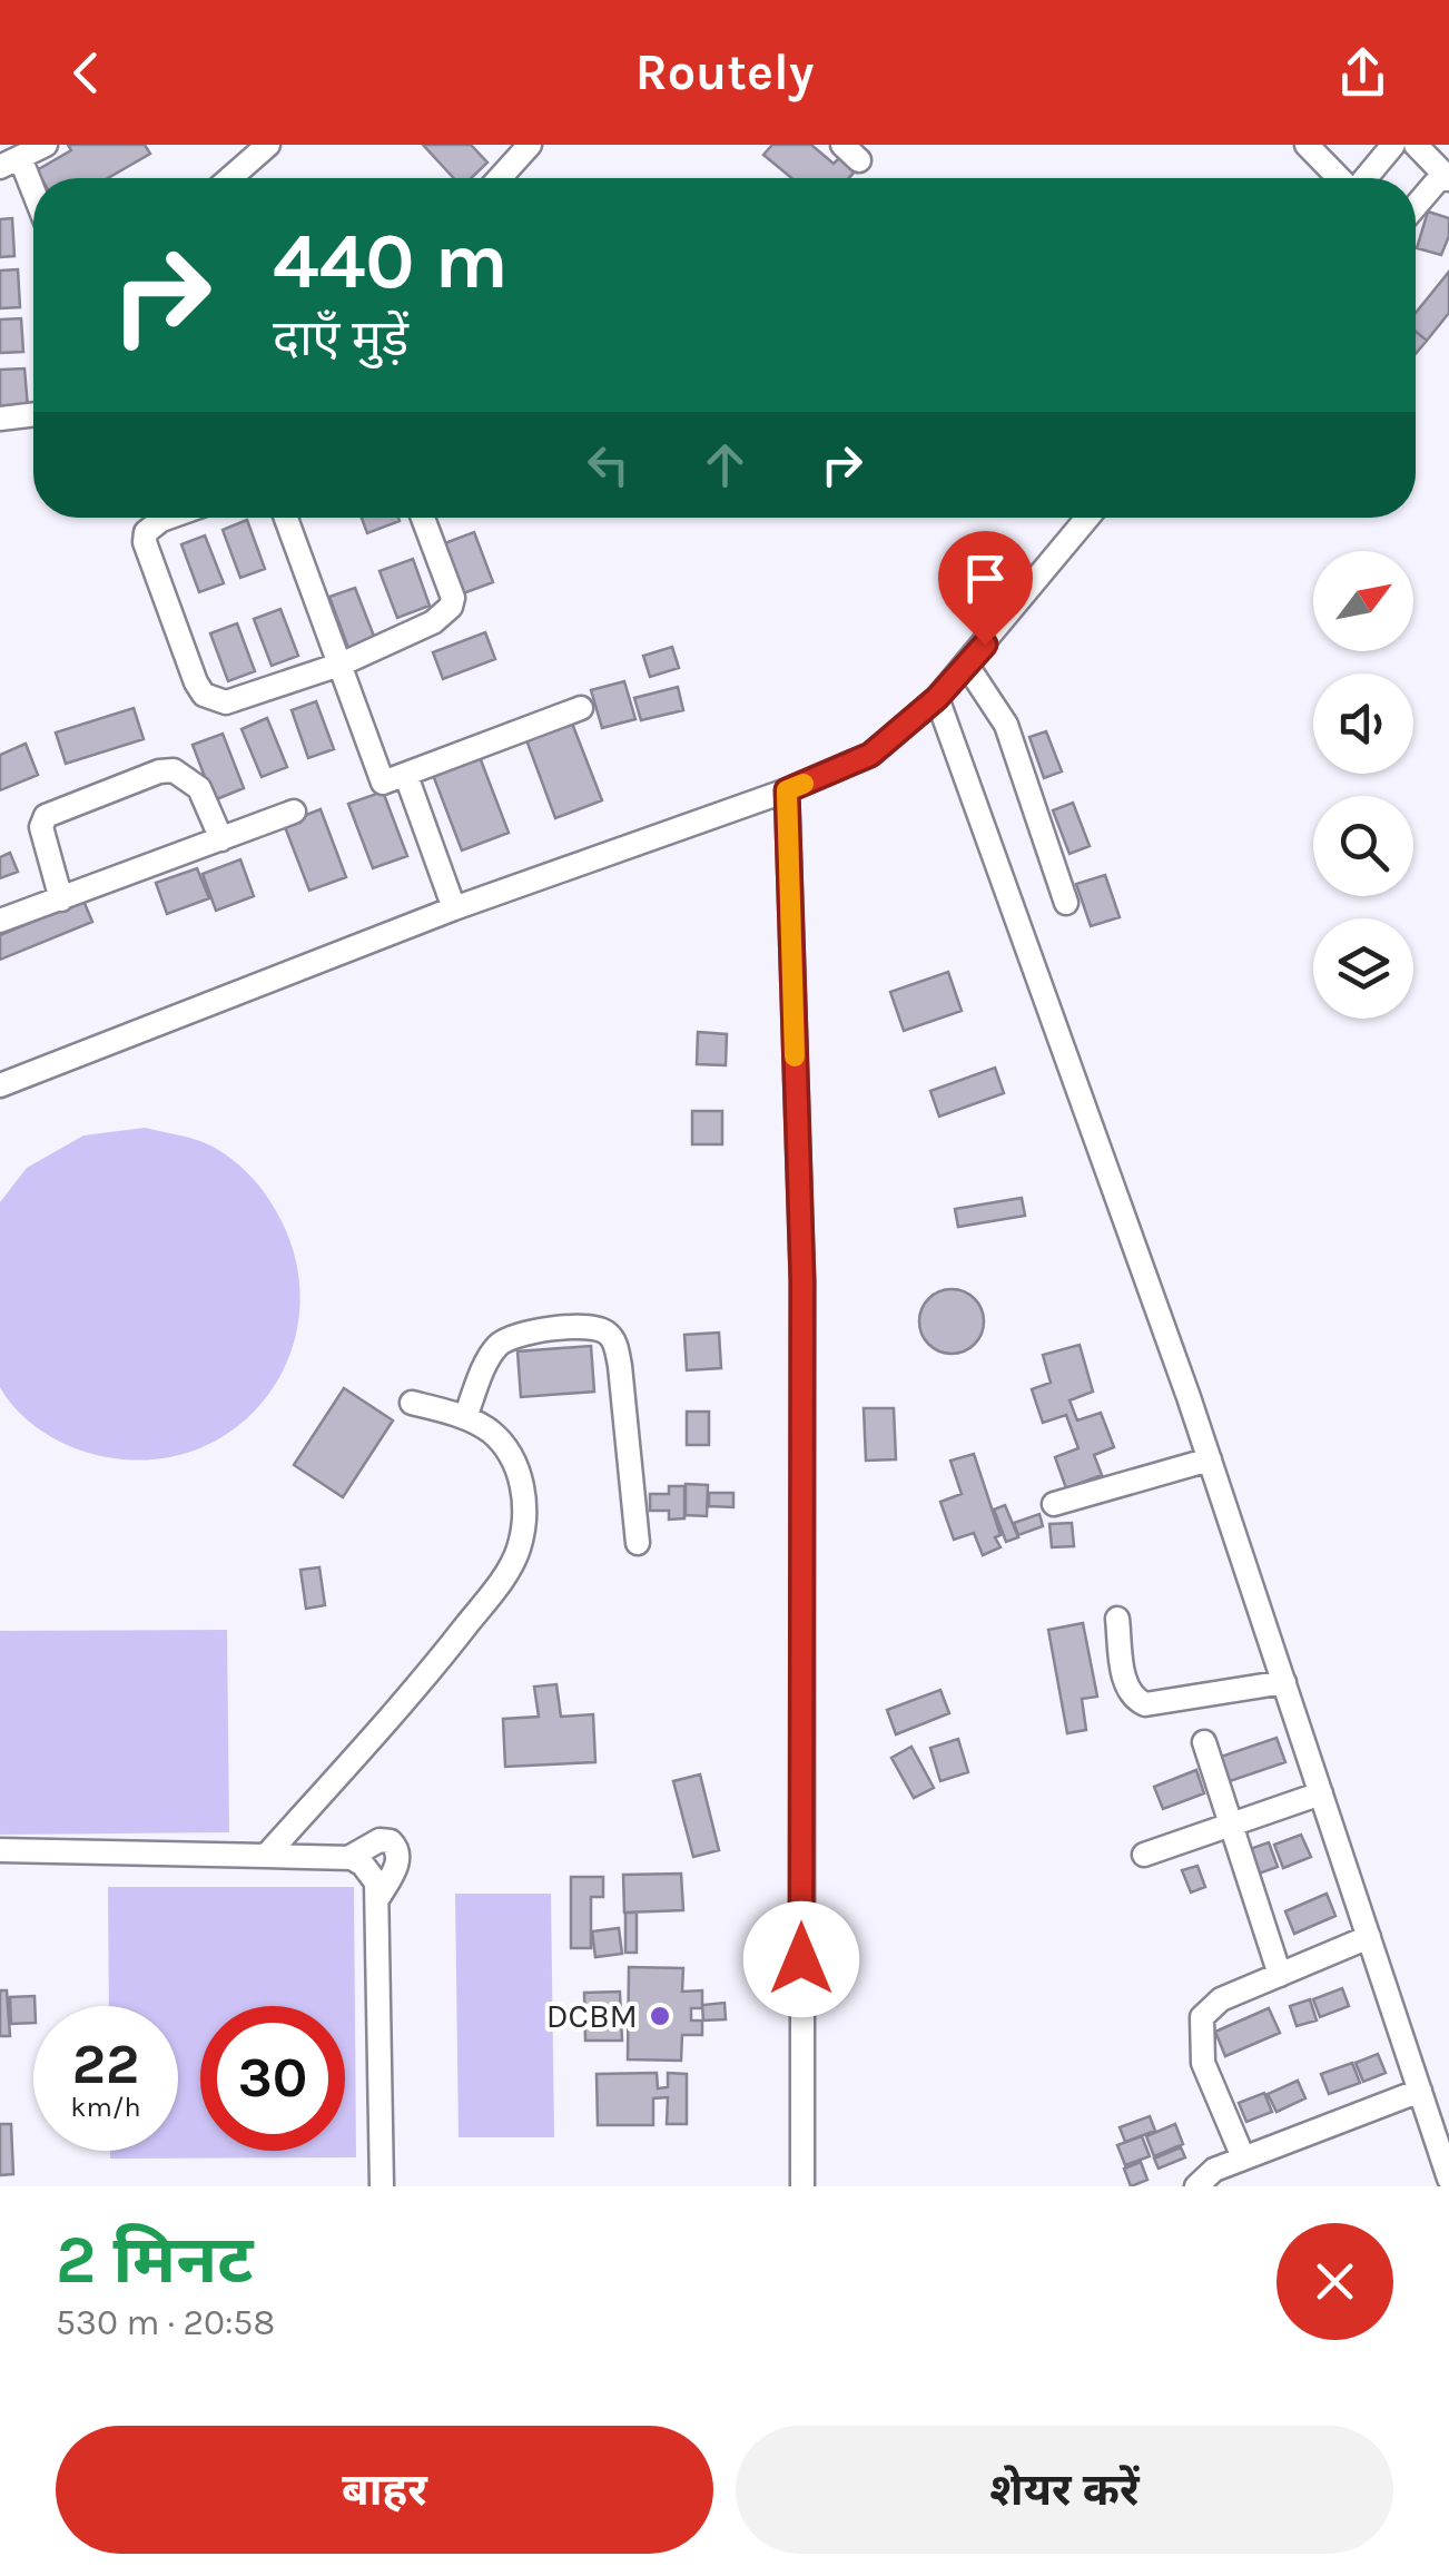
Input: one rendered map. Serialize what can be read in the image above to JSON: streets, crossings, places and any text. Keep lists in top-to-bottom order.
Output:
{
  "places": ["DCBM"],
  "north": "top right",
  "page": {
    "header": "Routely",
    "turn": ["440 m", "दाएँ मुड़ें"],
    "speed": "22 km/h",
    "limit": "30",
    "heading": ["2 मिनट", "530 m · 20:58"],
    "buttons": ["बाहर", "शेयर करें"]
  }
}
